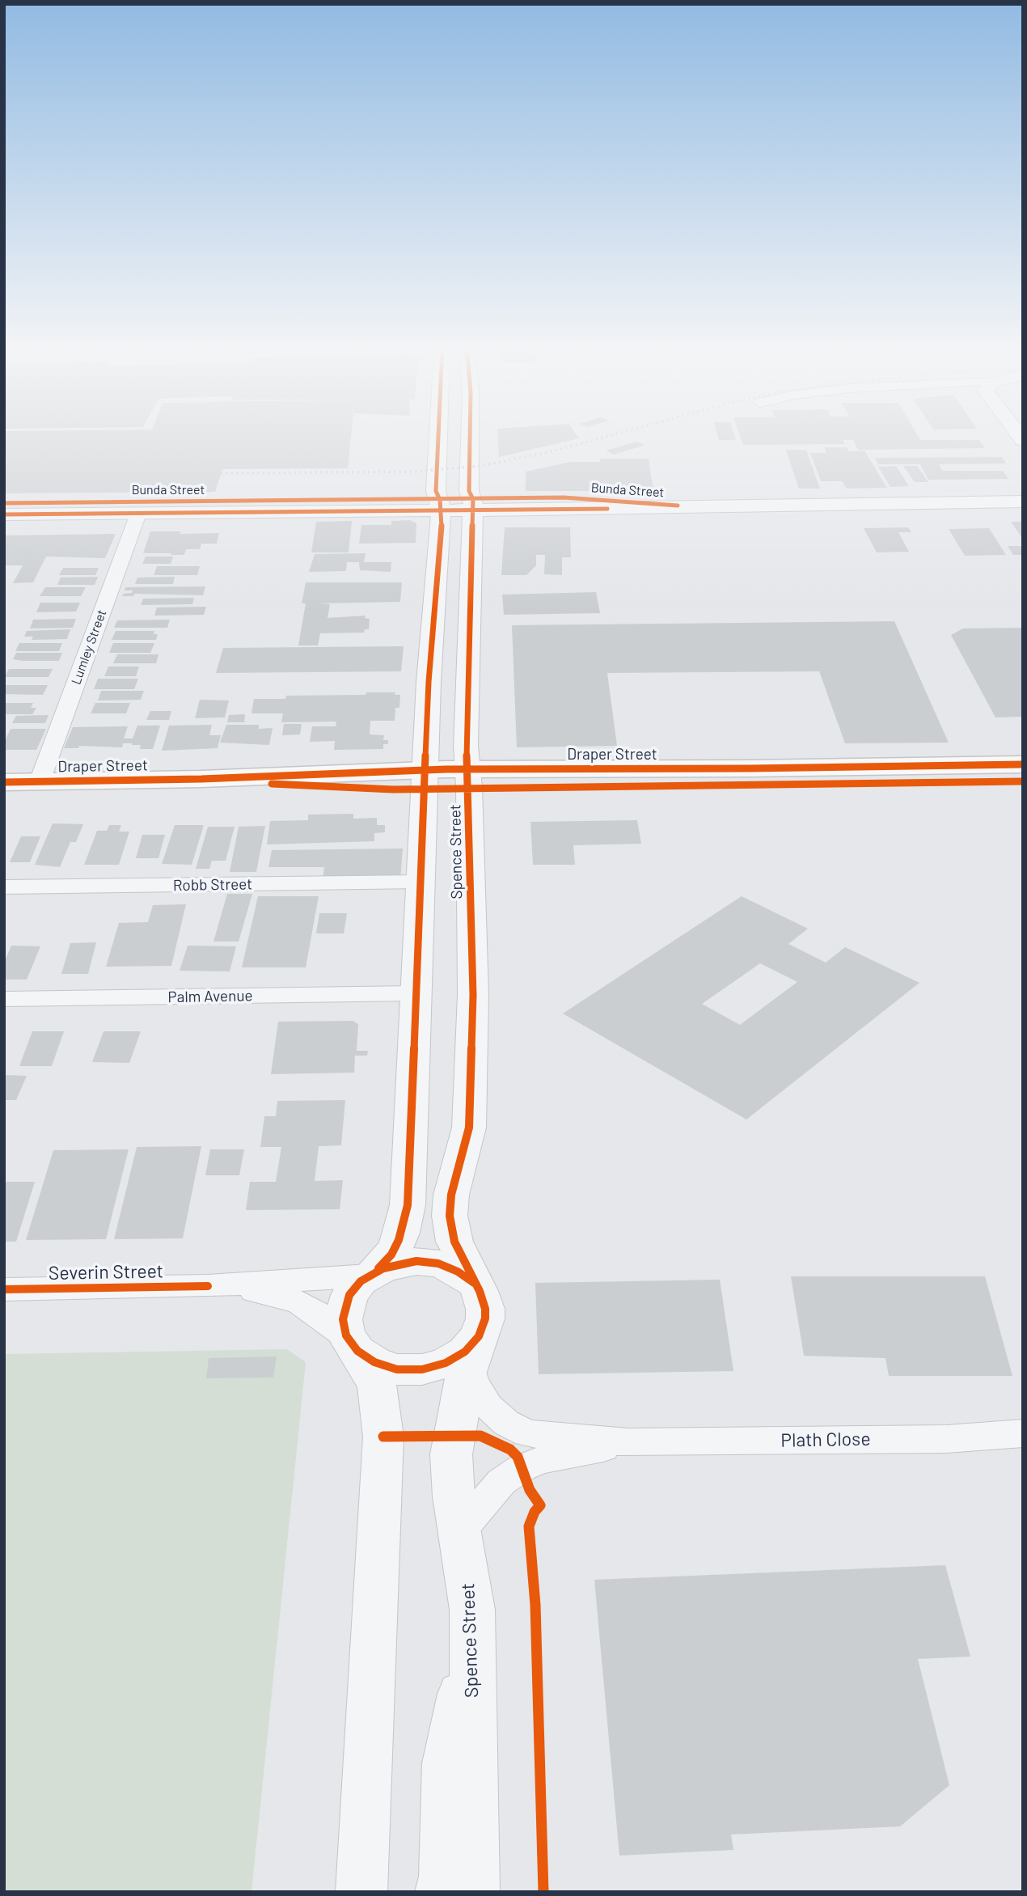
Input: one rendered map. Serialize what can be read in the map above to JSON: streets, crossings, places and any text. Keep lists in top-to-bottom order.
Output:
{
  "streets": {
    "main road": ["Draper Street"],
    "street": [
      "Bunda Street",
      "Lumley Street",
      "Spence Street",
      "Robb Street",
      "Palm Avenue",
      "Severin Street",
      "Plath Close"
    ]
  },
  "crossings": [
    ["Bunda Street", "Lumley Street"],
    ["Bunda Street", "Spence Street"],
    ["Lumley Street", "Draper Street"],
    ["Draper Street", "Spence Street"],
    ["Spence Street", "Robb Street"],
    ["Spence Street", "Palm Avenue"],
    ["Spence Street", "Severin Street"],
    ["Spence Street", "Plath Close"],
    ["Severin Street", "Plath Close"]
  ]
}
